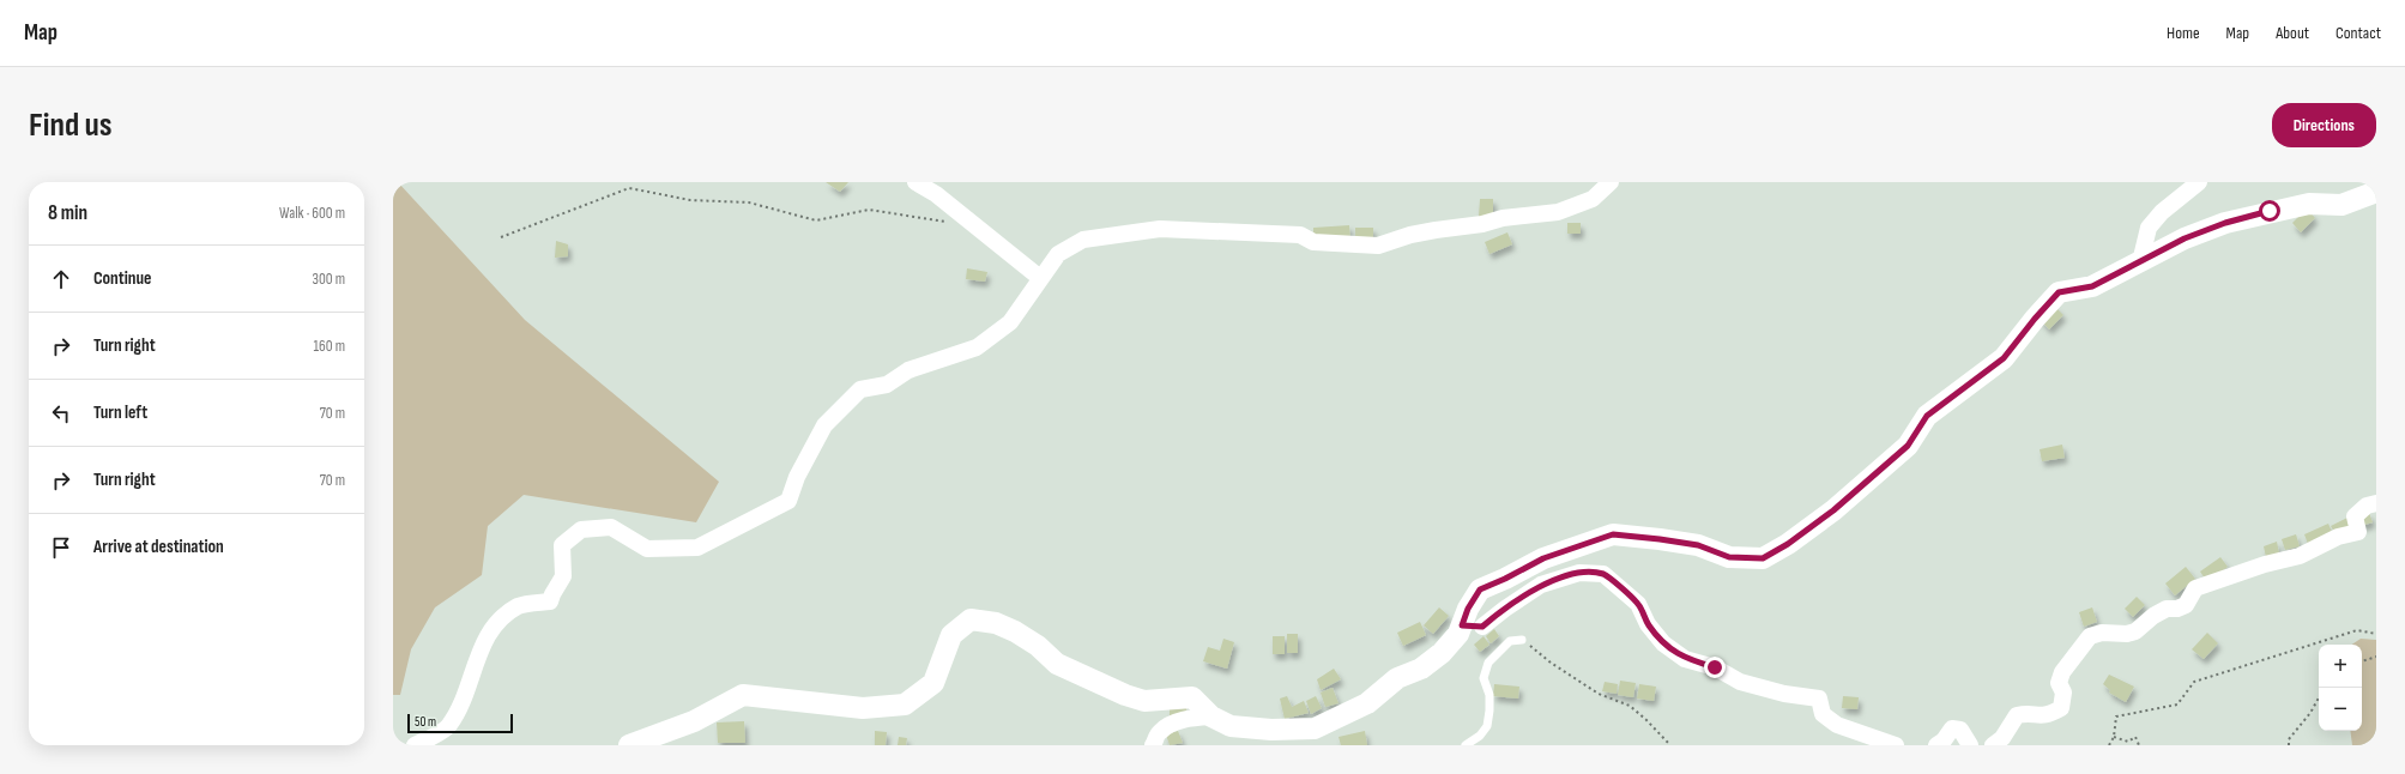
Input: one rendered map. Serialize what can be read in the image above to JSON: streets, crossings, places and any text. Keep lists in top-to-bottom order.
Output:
{
  "scale_bar": "50 m",
  "page": {
    "header": "Map",
    "nav": [
      "Home",
      "Map",
      "About",
      "Contact"
    ],
    "buttons": "Directions",
    "title": "Find us",
    "heading": ["8 min", "Walk · 600 m"],
    "list": [
      ["Continue", "300 m"],
      ["Turn right", "160 m"],
      ["Turn left", "70 m"],
      ["Turn right", "70 m"],
      "Arrive at destination"
    ],
    "map_buttons": ["+", "−"],
    "scale": "50 m"
  }
}
